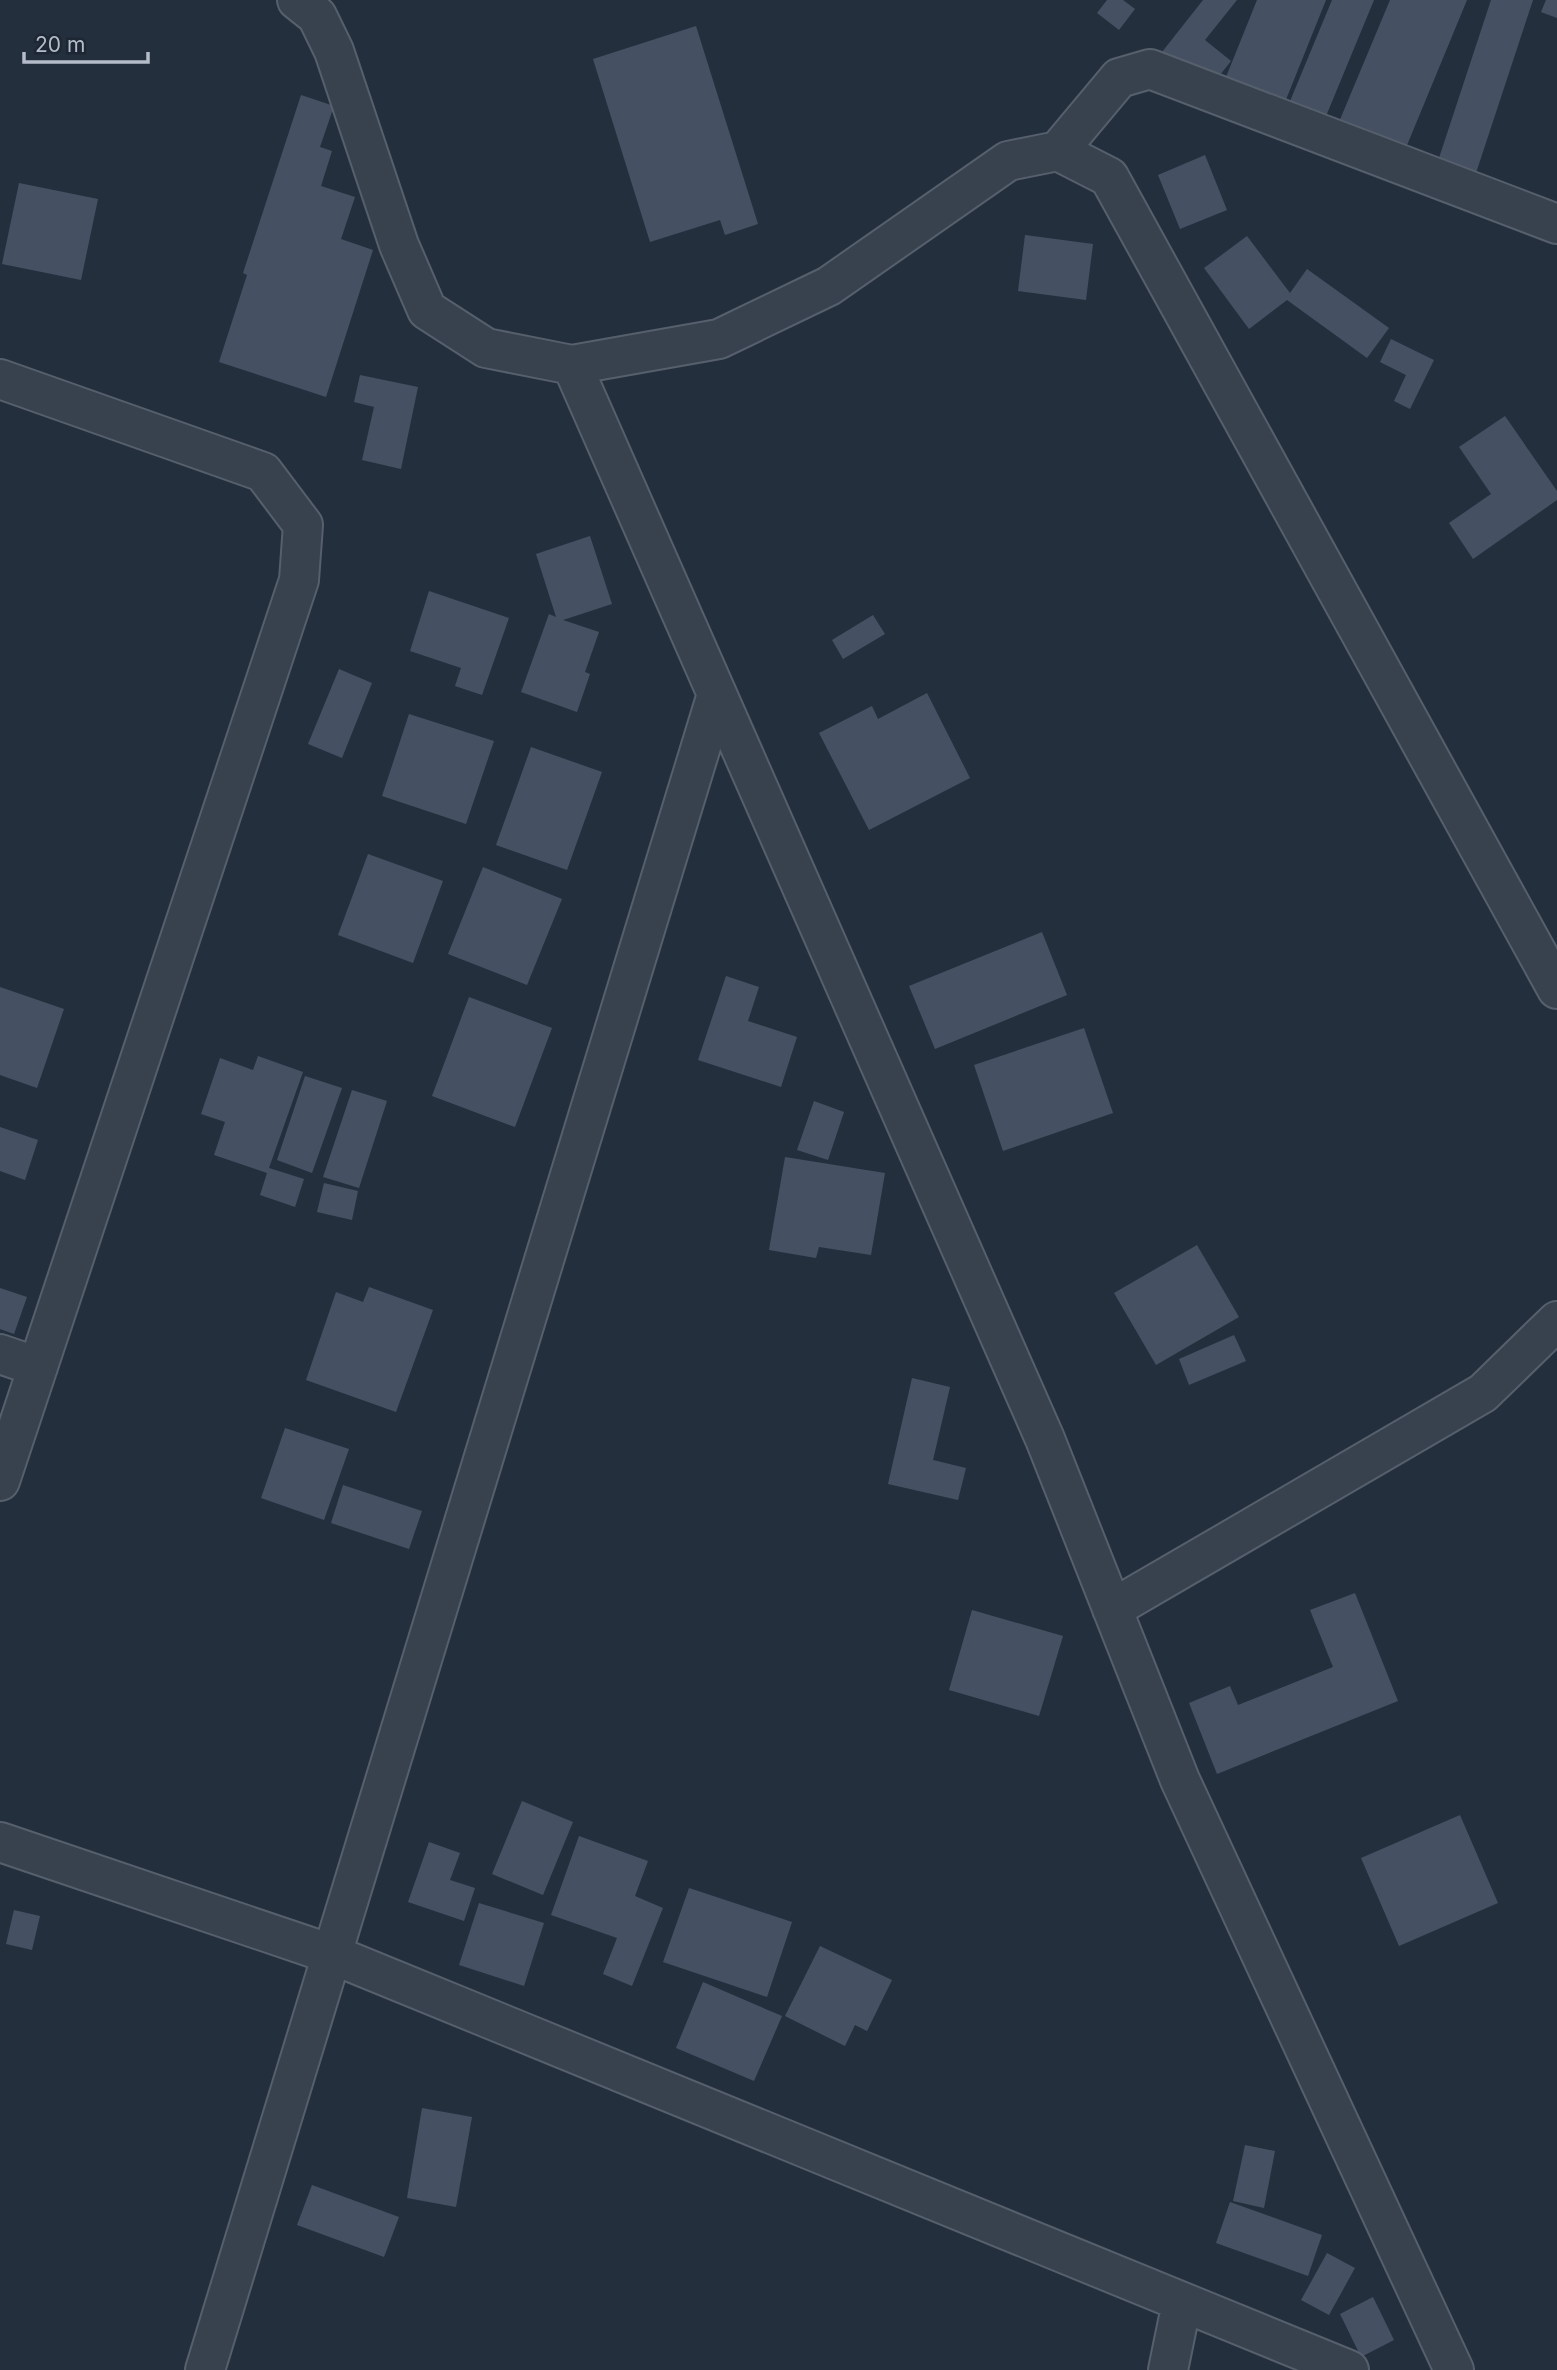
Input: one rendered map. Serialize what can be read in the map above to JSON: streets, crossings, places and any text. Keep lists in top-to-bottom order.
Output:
{
  "scale_bar": "20 m"
}
